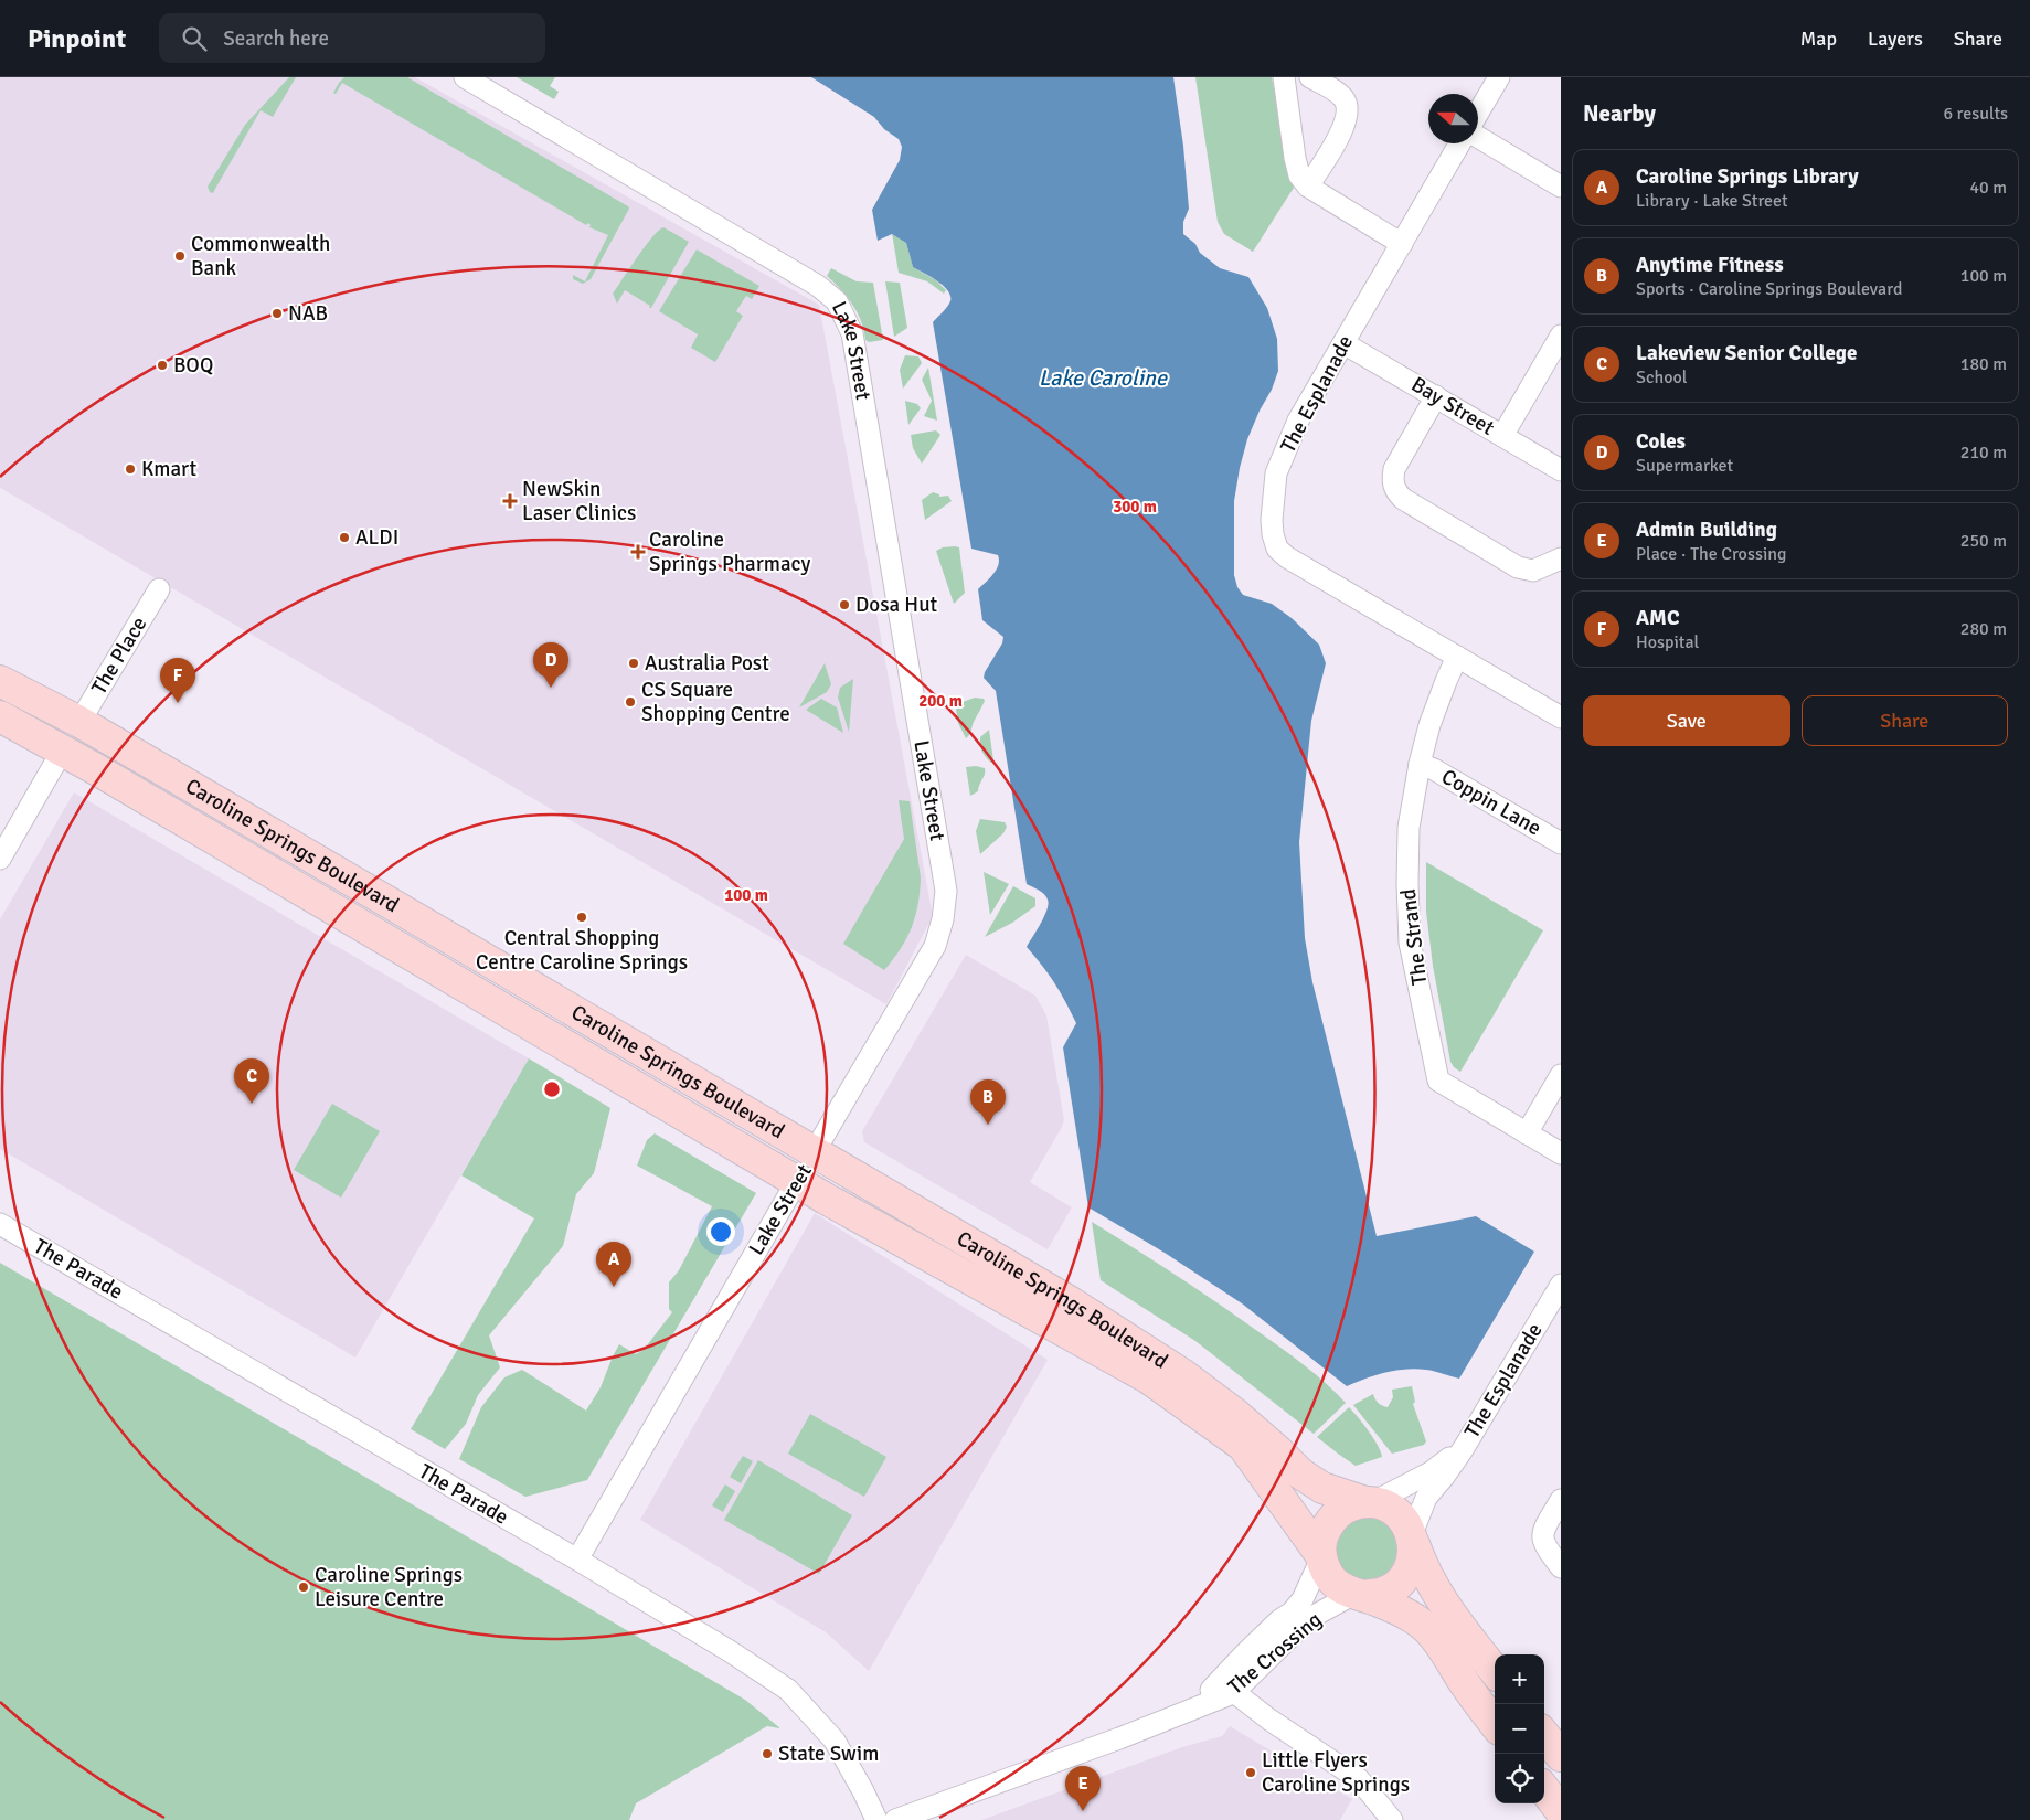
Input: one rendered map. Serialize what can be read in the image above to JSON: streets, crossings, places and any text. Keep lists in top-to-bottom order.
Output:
{
  "streets": {
    "main road": ["Lake Street", "Caroline Springs Boulevard"],
    "street": [
      "The Esplanade",
      "Bay Street",
      "The Place",
      "Coppin Lane",
      "The Strand",
      "The Parade",
      "The Crossing"
    ]
  },
  "crossings": [
    ["Lake Street", "Caroline Springs Boulevard"],
    ["Lake Street", "The Parade"],
    ["The Esplanade", "Bay Street"],
    ["The Esplanade", "Caroline Springs Boulevard"],
    ["The Esplanade", "The Strand"],
    ["The Esplanade", "The Crossing"],
    ["The Place", "Caroline Springs Boulevard"],
    ["Coppin Lane", "The Strand"],
    ["Caroline Springs Boulevard", "The Crossing"]
  ],
  "water": ["Lake Caroline"],
  "places": {
    "other": [
      "Commonwealth Bank",
      "NAB",
      "BOQ",
      "Kmart",
      "ALDI",
      "Dosa Hut",
      "Australia Post",
      "CS Square Shopping Centre",
      "Central Shopping Centre Caroline Springs",
      "Caroline Springs Leisure Centre",
      "State Swim",
      "Little Flyers Caroline Springs"
    ],
    "health": ["NewSkin Laser Clinics", "Caroline Springs Pharmacy"]
  },
  "north": "left",
  "page": {
    "header": "Pinpoint",
    "search": "Search here",
    "nav": ["Map", "Layers", "Share"],
    "heading": ["Nearby", "6 results"],
    "list": [
      {
        "mark": "A",
        "name": "Caroline Springs Library",
        "note": "Library · Lake Street",
        "value": "40 m"
      },
      {
        "mark": "B",
        "name": "Anytime Fitness",
        "note": "Sports · Caroline Springs Boulevard",
        "value": "100 m"
      },
      {
        "mark": "C",
        "name": "Lakeview Senior College",
        "note": "School",
        "value": "180 m"
      },
      {
        "mark": "D",
        "name": "Coles",
        "note": "Supermarket",
        "value": "210 m"
      },
      {
        "mark": "E",
        "name": "Admin Building",
        "note": "Place · The Crossing",
        "value": "250 m"
      },
      {
        "mark": "F",
        "name": "AMC",
        "note": "Hospital",
        "value": "280 m"
      }
    ],
    "pins": [
      "D",
      "F",
      "C",
      "B",
      "A",
      "E"
    ],
    "buttons": ["Save", "Share"],
    "map_buttons": ["+", "−"]
  },
  "rings": ["300 m", "200 m", "100 m"]
}
